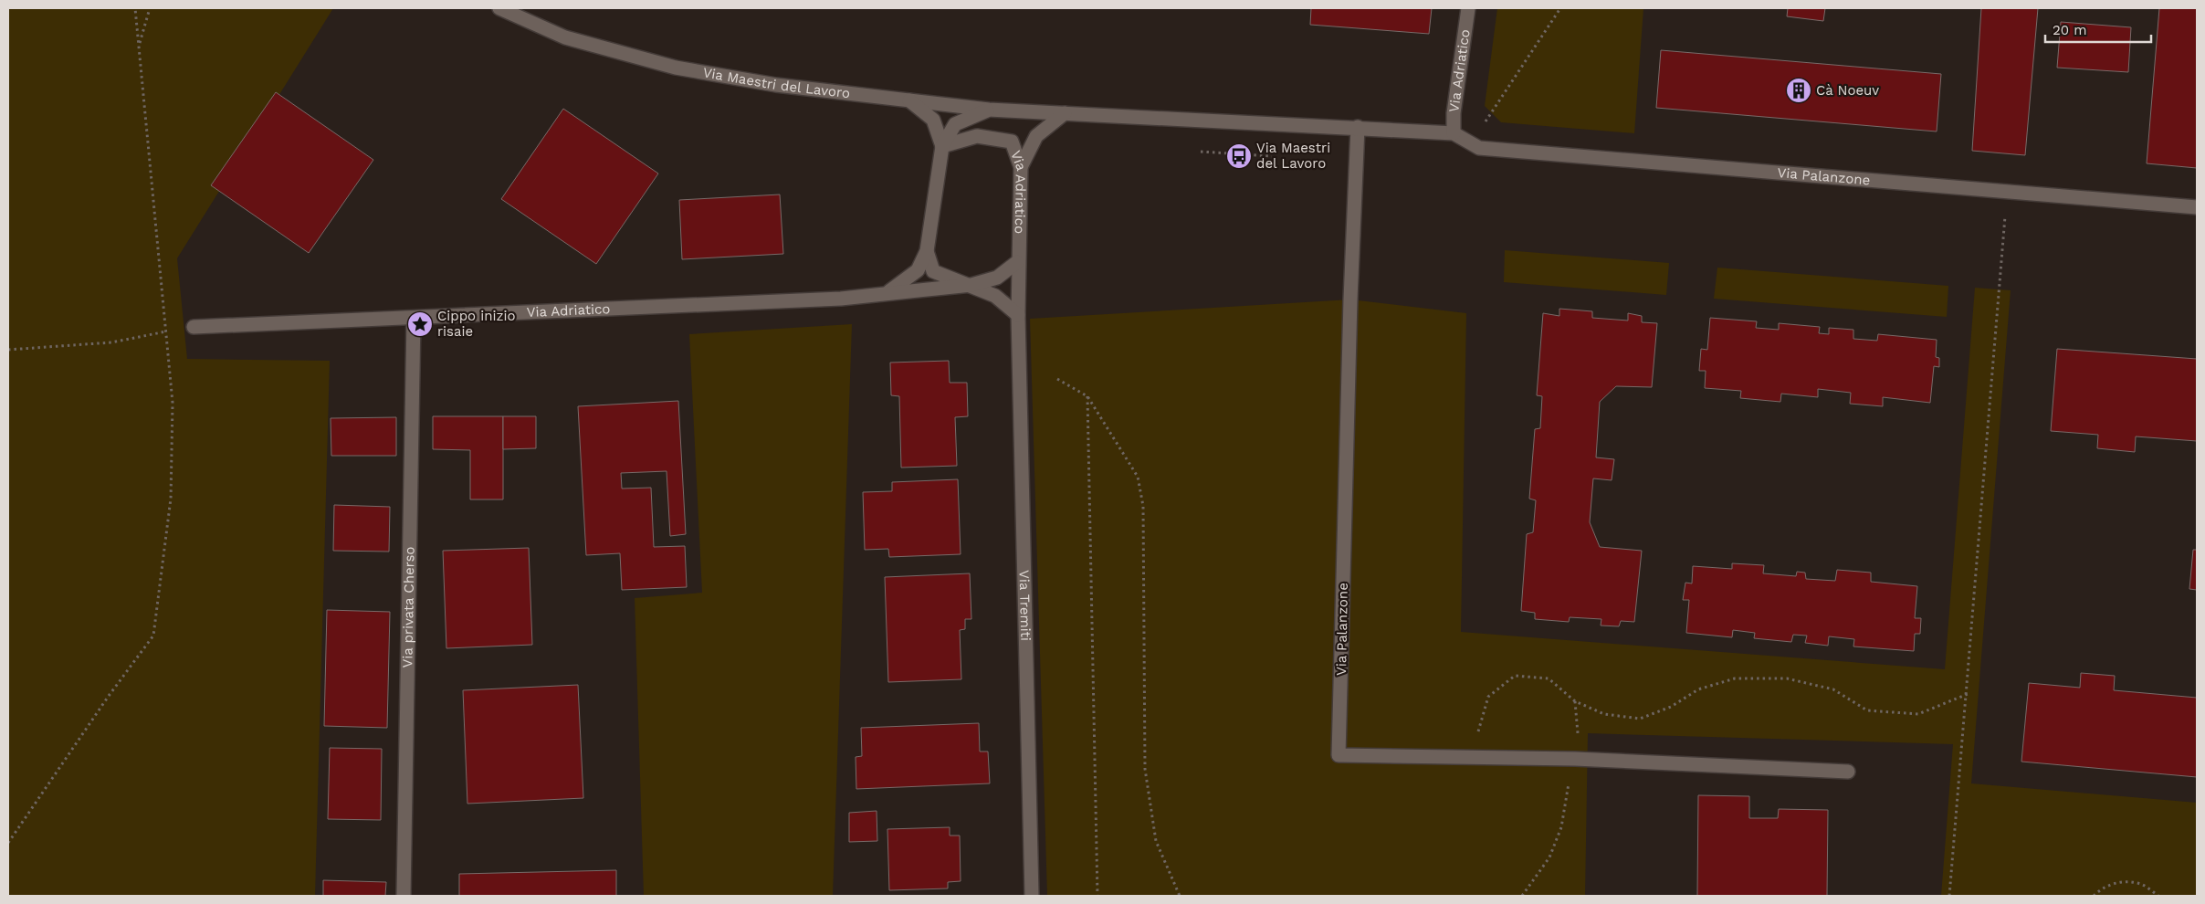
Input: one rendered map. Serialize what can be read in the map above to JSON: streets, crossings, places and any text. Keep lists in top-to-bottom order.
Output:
{
  "streets": {
    "street": [
      "Via Adriatico",
      "Via Maestri del Lavoro",
      "Via Palanzone",
      "Via Tremiti",
      "Via privata Cherso"
    ]
  },
  "crossings": [
    ["Via Adriatico", "Via Maestri del Lavoro"],
    ["Via Adriatico", "Via Palanzone"],
    ["Via Adriatico", "Via Tremiti"],
    ["Via Adriatico", "Via privata Cherso"],
    ["Via Maestri del Lavoro", "Via Palanzone"]
  ],
  "places": {
    "building": ["Cà Noeuv"],
    "bus stop": ["Via Maestri del Lavoro"],
    "place": ["Cippo inizio risaie"]
  },
  "scale_bar": "20 m"
}
